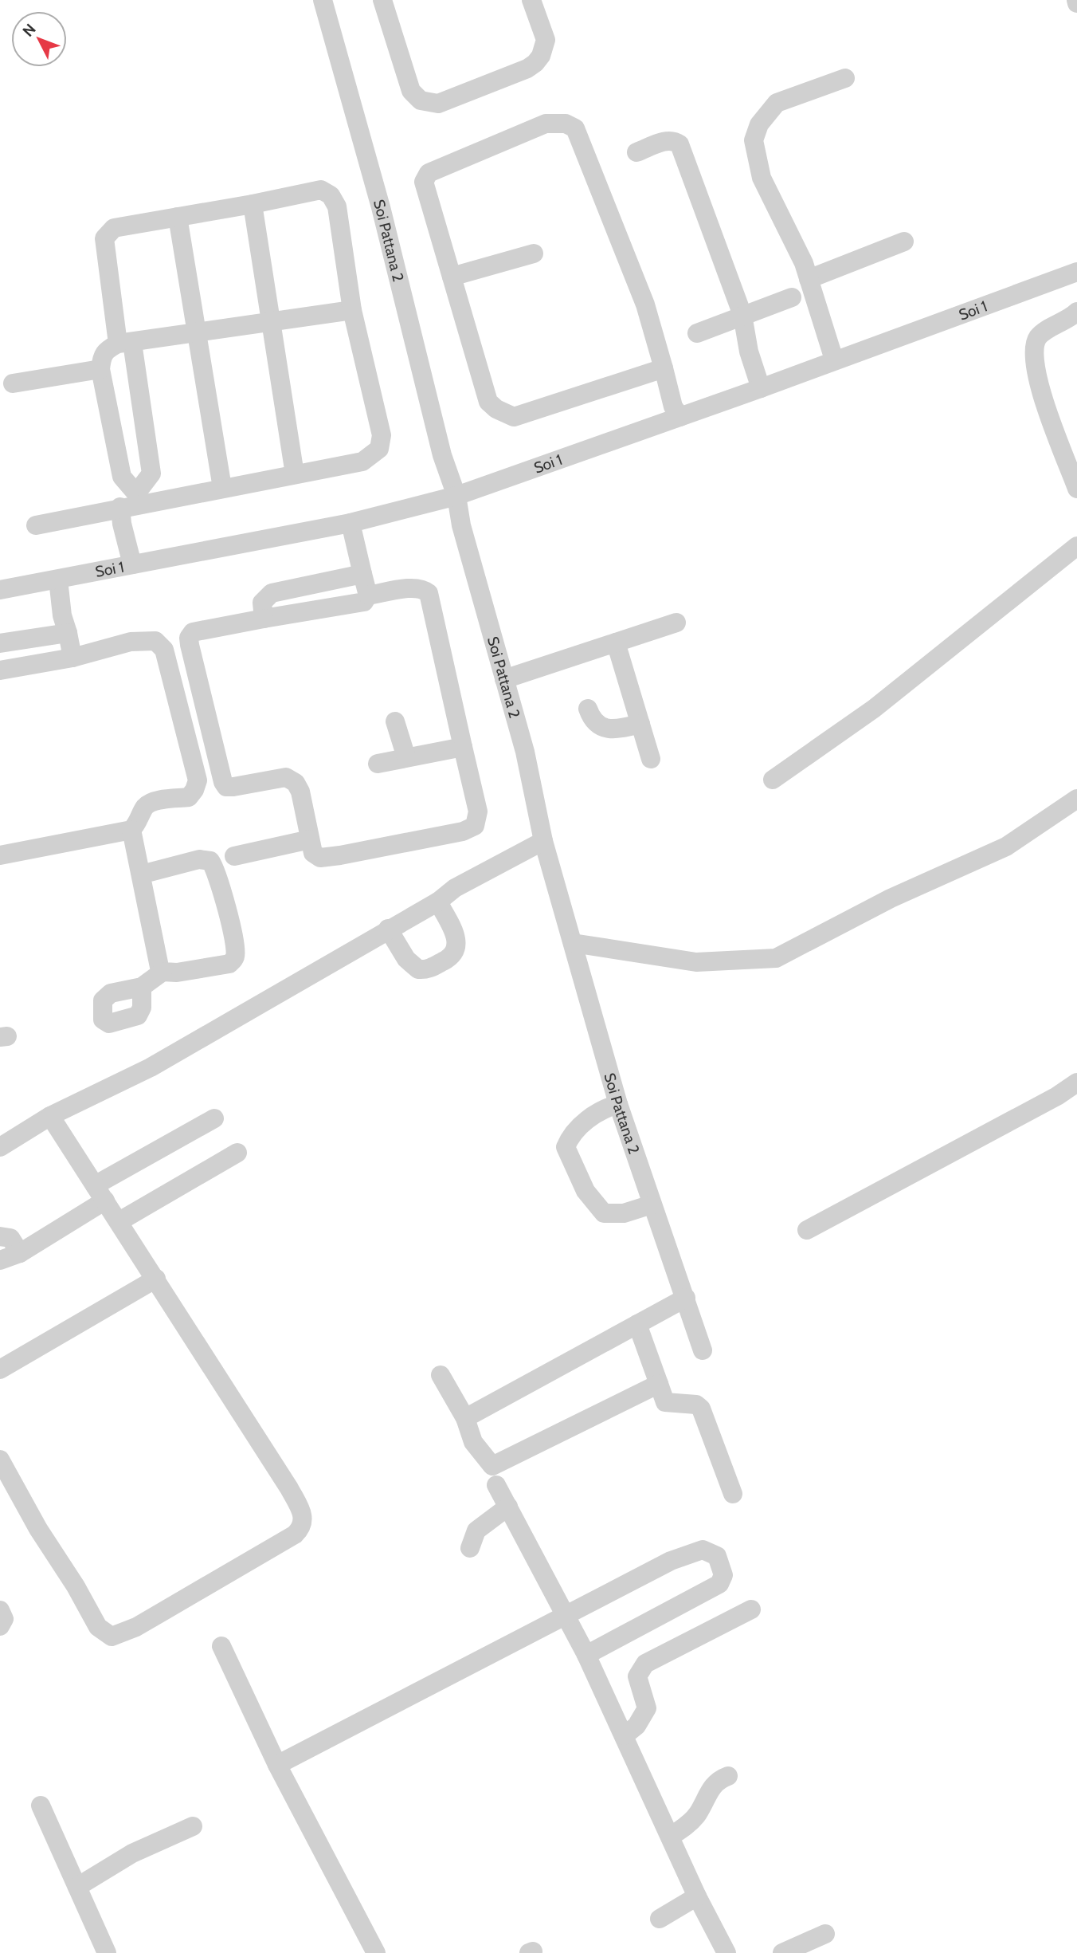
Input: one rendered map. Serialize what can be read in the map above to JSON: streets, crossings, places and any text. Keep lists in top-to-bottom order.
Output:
{
  "streets": {
    "street": ["Soi Pattana 2", "Soi 1"]
  },
  "crossings": [
    ["Soi Pattana 2", "Soi 1"]
  ],
  "north": "top left"
}
